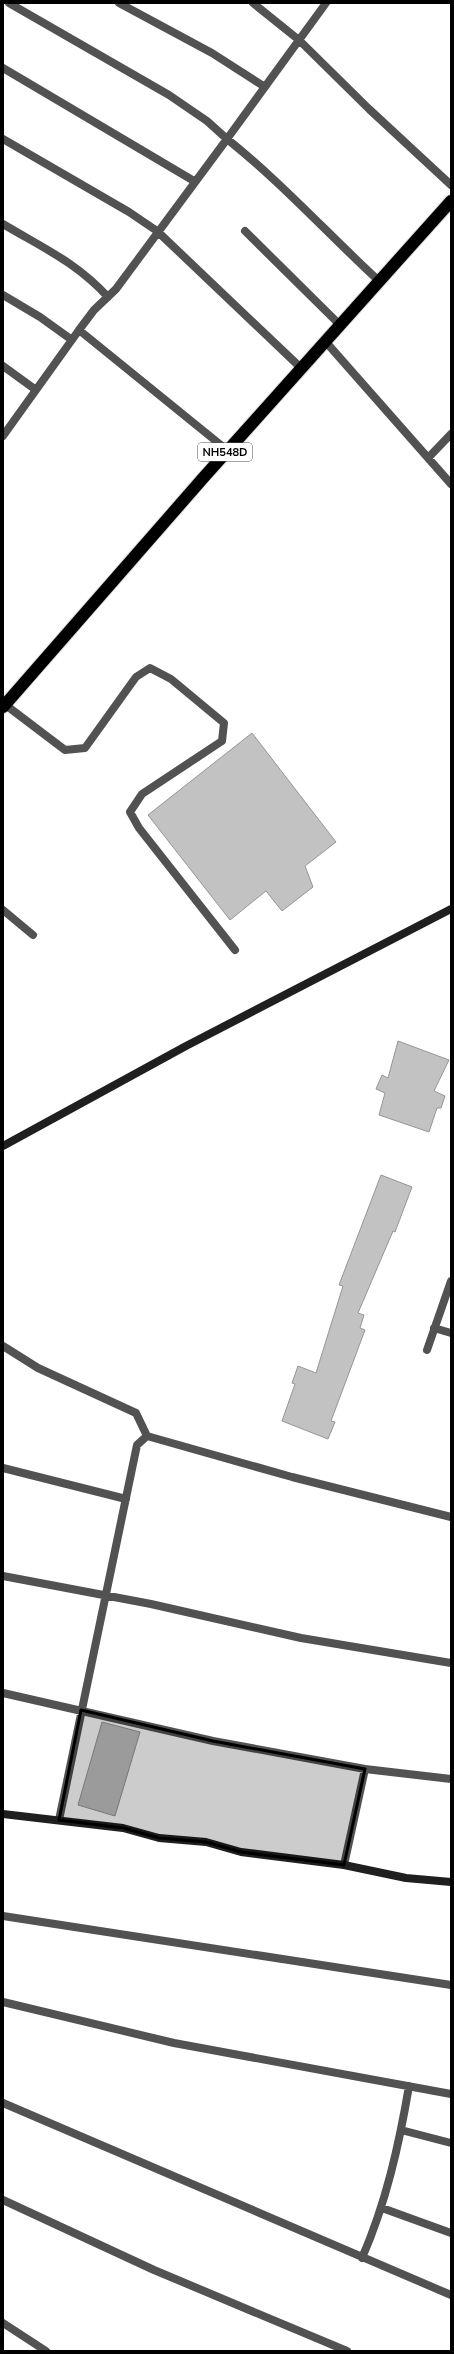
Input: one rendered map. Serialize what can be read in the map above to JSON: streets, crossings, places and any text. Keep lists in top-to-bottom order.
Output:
{
  "streets": {
    "highway": ["NH548D"]
  }
}
